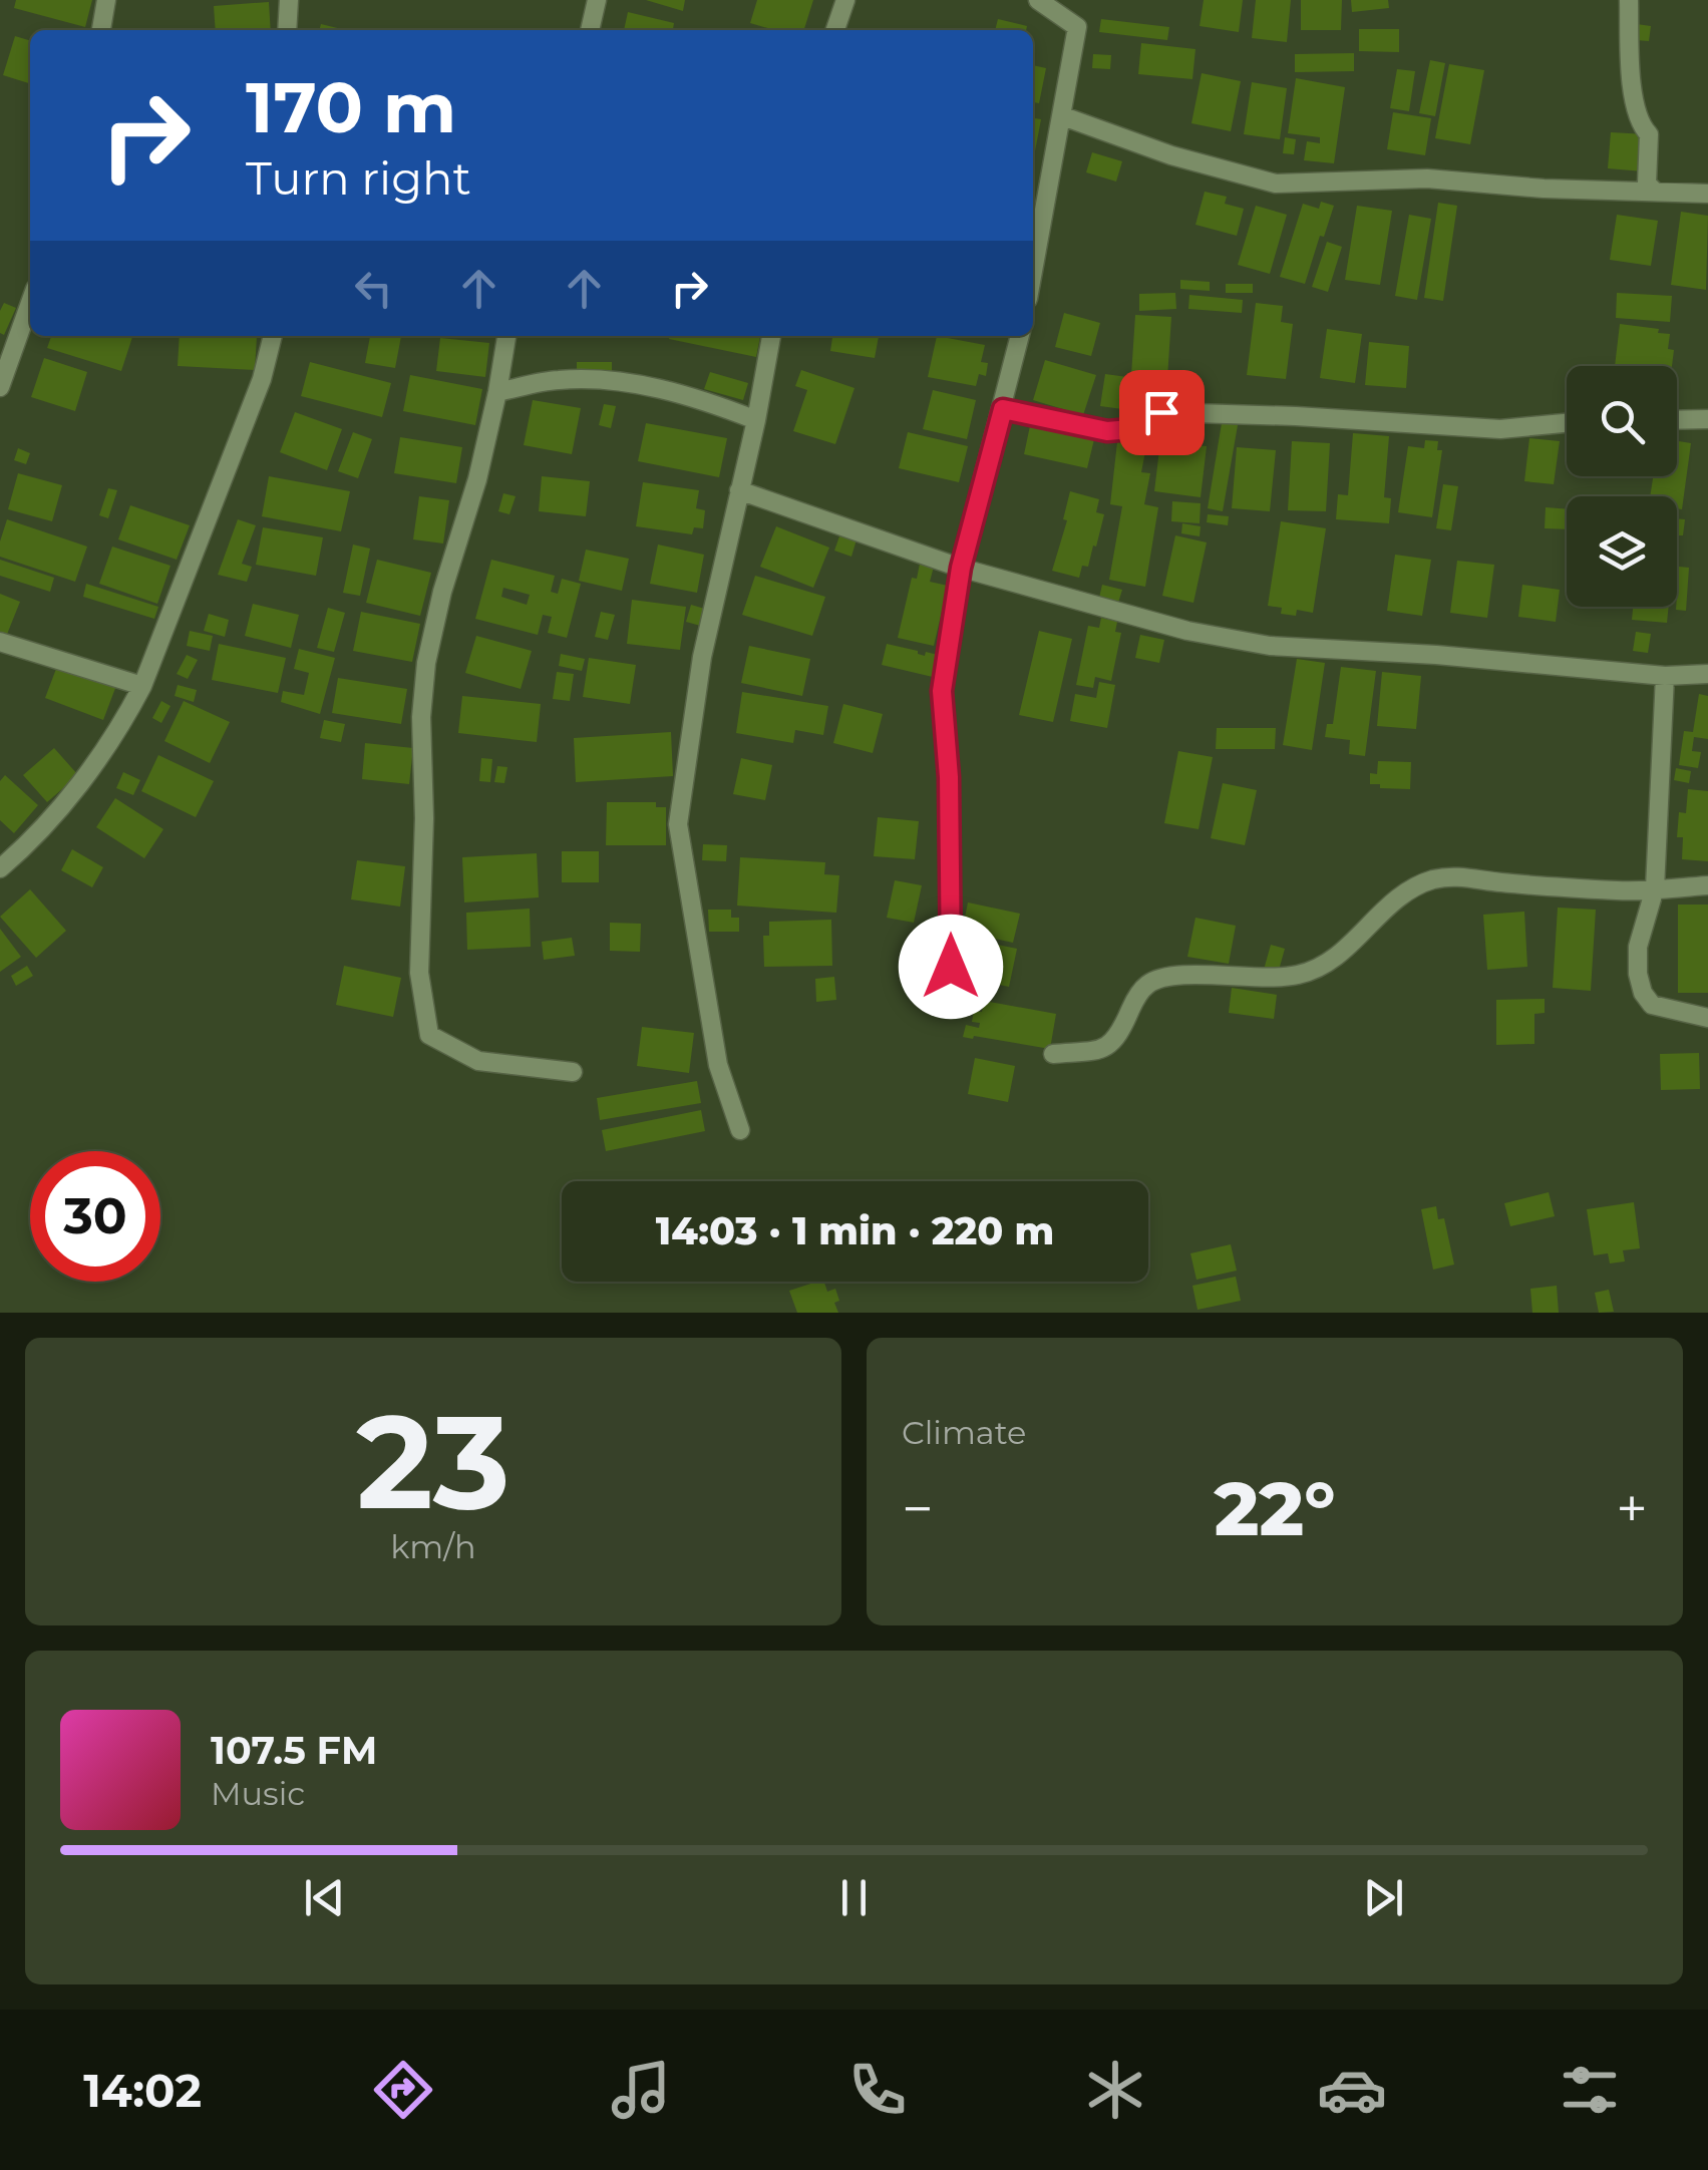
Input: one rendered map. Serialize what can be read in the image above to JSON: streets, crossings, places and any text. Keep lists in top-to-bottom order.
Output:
{
  "page": {
    "turn": ["170 m", "Turn right"],
    "limit": "30",
    "trip": "14:03 · 1 min · 220 m",
    "tile": [
      ["23", "km/h"],
      "Climate"
    ],
    "heat": ["−", "22°", "+"],
    "song": ["107.5 FM", "Music"],
    "tabs": "14:02"
  }
}
